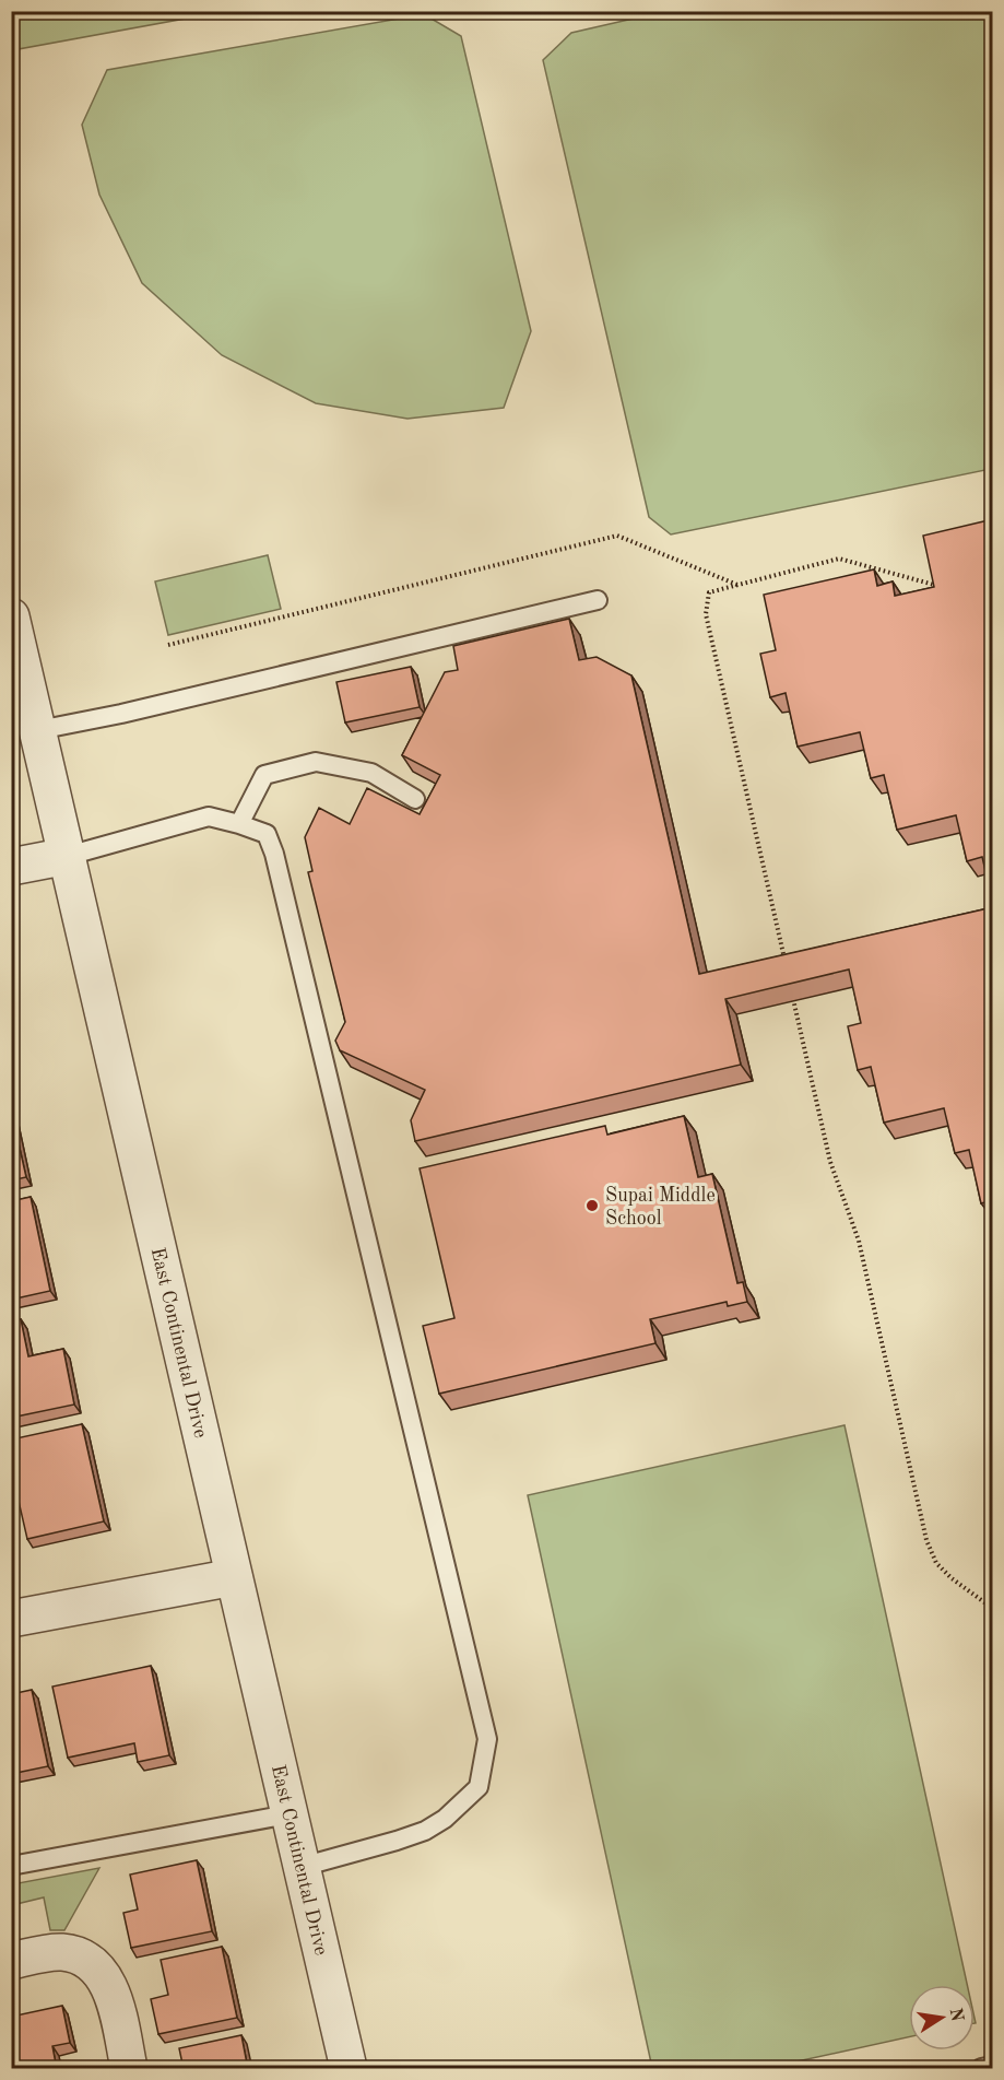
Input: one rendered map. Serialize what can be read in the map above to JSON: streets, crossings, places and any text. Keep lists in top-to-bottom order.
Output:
{
  "streets": {
    "street": ["East Continental Drive"]
  },
  "places": ["Supai Middle School"],
  "north": "right"
}
